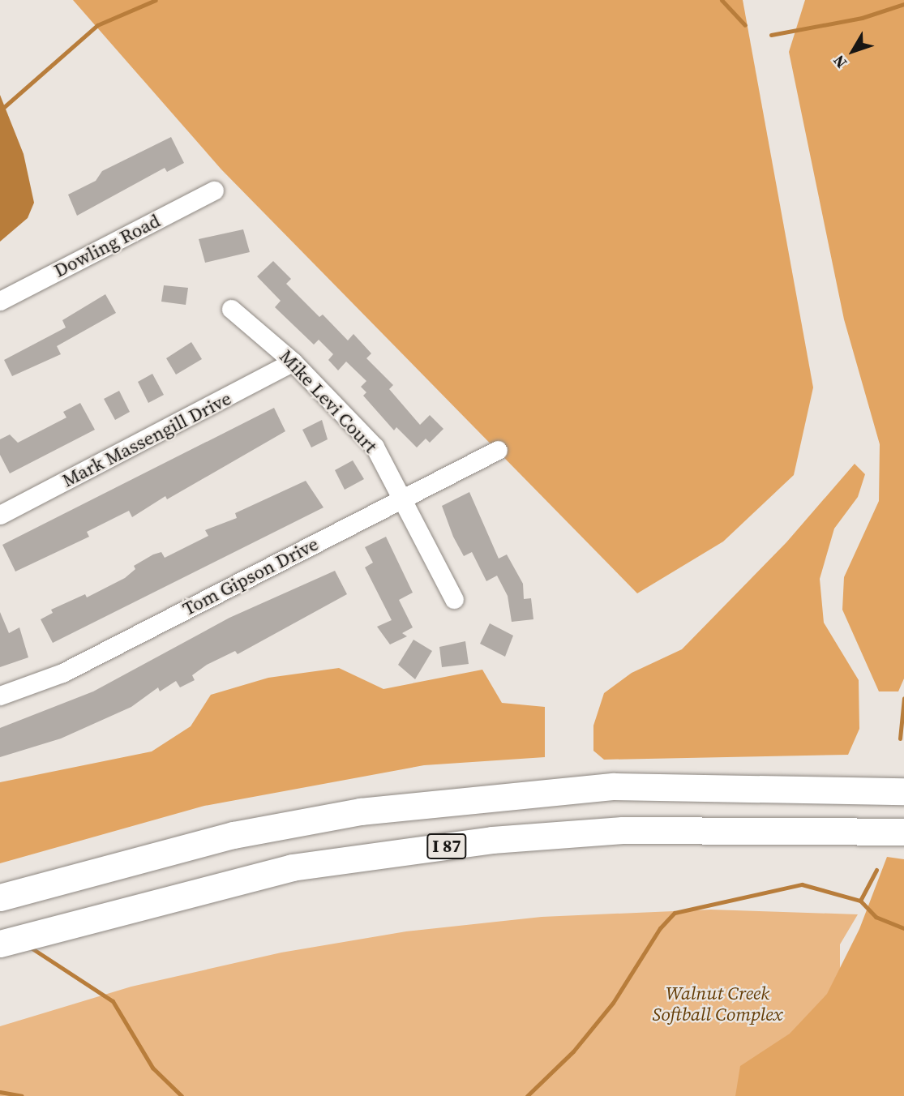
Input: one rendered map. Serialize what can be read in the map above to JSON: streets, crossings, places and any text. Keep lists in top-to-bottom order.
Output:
{
  "streets": {
    "highway": ["I 87"],
    "street": [
      "Dowling Road",
      "Mike Levi Court",
      "Mark Massengill Drive",
      "Tom Gipson Drive"
    ]
  },
  "crossings": [
    ["Mike Levi Court", "Mark Massengill Drive"],
    ["Mike Levi Court", "Tom Gipson Drive"]
  ],
  "parks": ["Walnut Creek Softball Complex"],
  "north": "bottom left"
}
